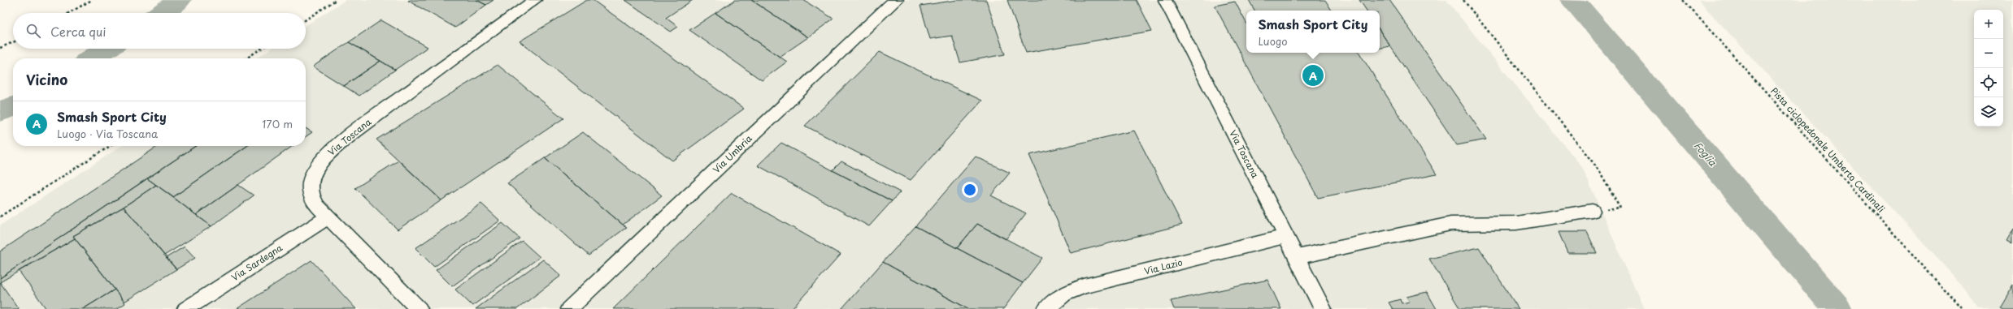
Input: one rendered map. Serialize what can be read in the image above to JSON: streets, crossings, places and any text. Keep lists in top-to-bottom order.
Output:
{
  "streets": {
    "street": [
      "Via Toscana",
      "Via Umbria",
      "Via Sardegna",
      "Via Lazio"
    ],
    "path": ["Pista ciclopedonale Umberto Cardinali"]
  },
  "crossings": [
    ["Via Toscana", "Via Sardegna"],
    ["Via Toscana", "Via Lazio"]
  ],
  "water": ["Foglia"],
  "page": {
    "map_buttons": ["+", "−"],
    "popup": ["Smash Sport City", "Luogo"],
    "search": "Cerca qui",
    "heading": "Vicino",
    "pins": "A",
    "list": [
      {
        "mark": "A",
        "name": "Smash Sport City",
        "note": "Luogo · Via Toscana",
        "value": "170 m"
      }
    ]
  }
}
